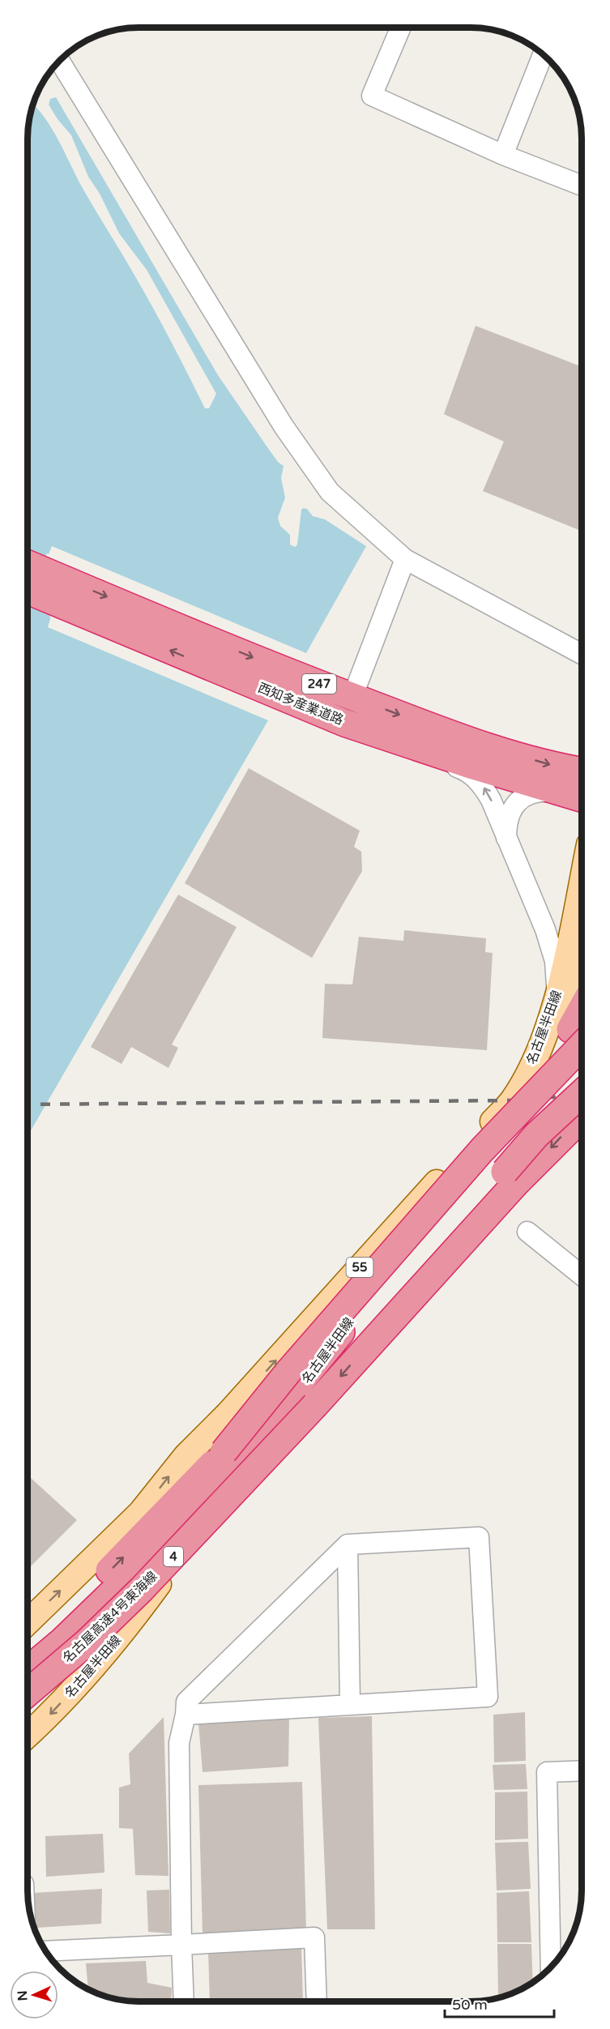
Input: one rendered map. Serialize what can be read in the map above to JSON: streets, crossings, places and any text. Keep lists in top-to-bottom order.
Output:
{
  "streets": {
    "highway": [
      "247",
      "西知多産業道路",
      "4",
      "名古屋高速4号東海線"
    ],
    "main road": ["名古屋半田線", "55"]
  },
  "scale_bar": "50 m",
  "north": "left"
}
